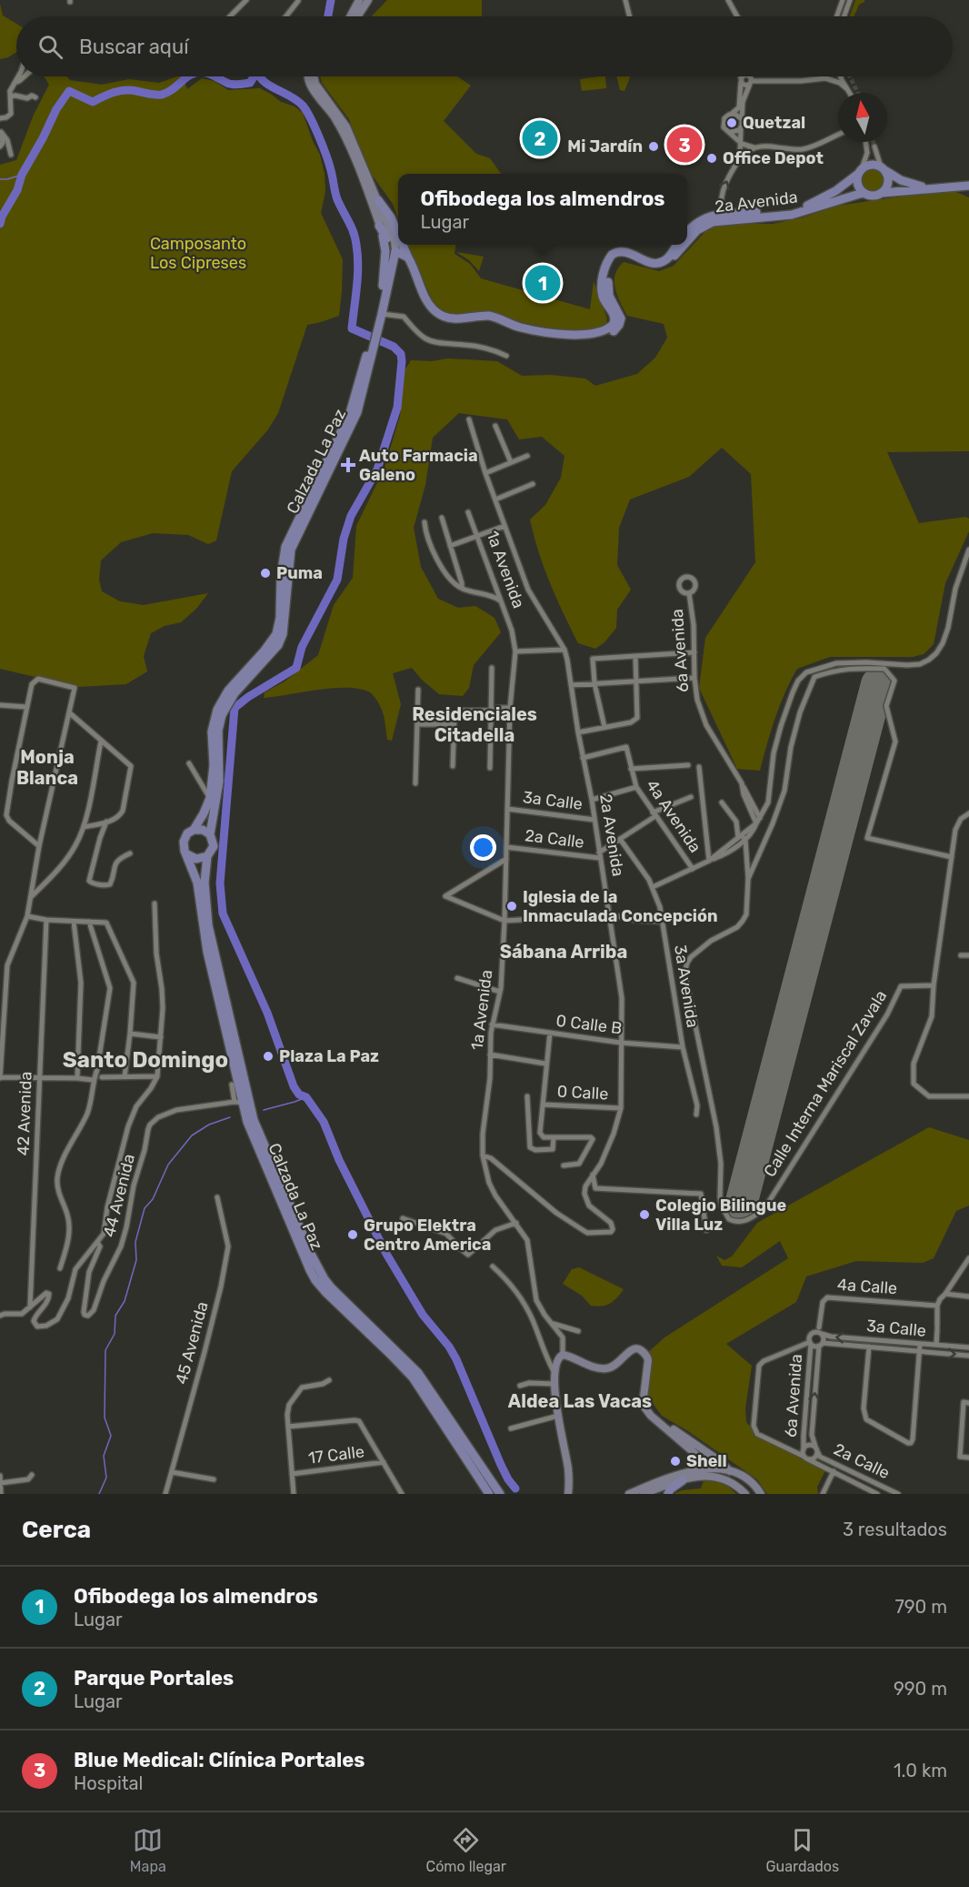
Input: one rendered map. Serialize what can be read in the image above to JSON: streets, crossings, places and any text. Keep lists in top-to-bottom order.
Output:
{
  "streets": {
    "main road": ["2a Avenida", "Calzada La Paz"],
    "street": [
      "1a Avenida",
      "6a Avenida",
      "3a Calle",
      "4a Avenida",
      "2a Calle",
      "3a Avenida",
      "0 Calle B",
      "Calle Interna Mariscal Zavala",
      "0 Calle",
      "42 Avenida",
      "44 Avenida",
      "4a Calle",
      "45 Avenida",
      "17 Calle"
    ]
  },
  "crossings": [
    ["2a Avenida", "Calzada La Paz"],
    ["2a Avenida", "1a Avenida"],
    ["2a Avenida", "3a Calle"],
    ["2a Avenida", "4a Avenida"],
    ["2a Avenida", "2a Calle"],
    ["2a Avenida", "0 Calle B"],
    ["2a Avenida", "0 Calle"],
    ["Calzada La Paz", "44 Avenida"],
    ["1a Avenida", "3a Calle"],
    ["1a Avenida", "2a Calle"],
    ["1a Avenida", "0 Calle B"],
    ["6a Avenida", "3a Calle"],
    ["6a Avenida", "2a Calle"],
    ["3a Calle", "4a Avenida"],
    ["3a Calle", "2a Calle"],
    ["4a Avenida", "2a Calle"],
    ["2a Calle", "3a Avenida"],
    ["3a Avenida", "0 Calle B"],
    ["42 Avenida", "44 Avenida"]
  ],
  "districts": [
    "Residenciales Citadella",
    "Monja Blanca",
    "Sábana Arriba",
    "Santo Domingo",
    "Aldea Las Vacas"
  ],
  "parks": ["Camposanto Los Cipreses"],
  "places": {
    "other": [
      "Quetzal",
      "Mi Jardín",
      "Office Depot",
      "Puma",
      "Iglesia de la Inmaculada Concepción",
      "Plaza La Paz",
      "Colegio Bilingue Villa Luz",
      "Grupo Elektra Centro America",
      "Shell"
    ],
    "health": ["Auto Farmacia Galeno"]
  },
  "north": "top",
  "page": {
    "search": "Buscar aquí",
    "pins": ["2", "3", "1"],
    "popup": ["Ofibodega los almendros", "Lugar"],
    "heading": ["Cerca", "3 resultados"],
    "list": [
      {
        "mark": "1",
        "name": "Ofibodega los almendros",
        "note": "Lugar",
        "value": "790 m"
      },
      {
        "mark": "2",
        "name": "Parque Portales",
        "note": "Lugar",
        "value": "990 m"
      },
      {
        "mark": "3",
        "name": "Blue Medical: Clínica Portales",
        "note": "Hospital",
        "value": "1.0 km"
      }
    ],
    "nav": ["Mapa", "Cómo llegar", "Guardados"]
  }
}
